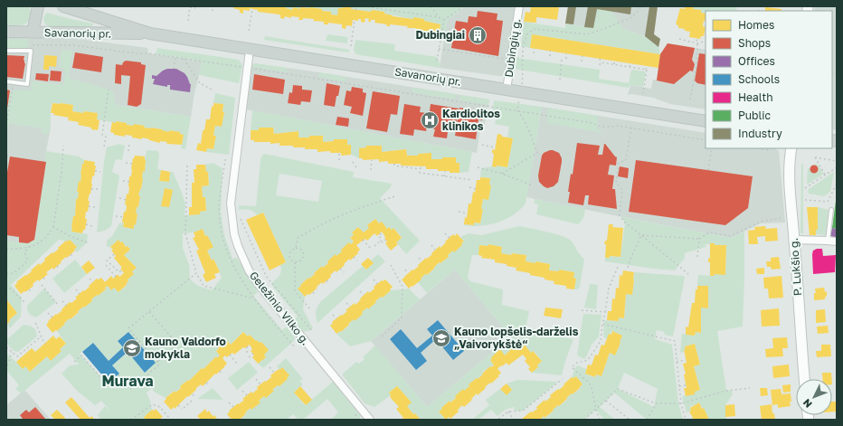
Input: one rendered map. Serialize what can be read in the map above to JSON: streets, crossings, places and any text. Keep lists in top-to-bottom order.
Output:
{
  "streets": {
    "main road": ["Savanorių pr.", "P. Lukšio g."],
    "street": ["Dubingių g.", "Geležinio Vilko g."]
  },
  "crossings": [
    ["Savanorių pr.", "Dubingių g."],
    ["Savanorių pr.", "Geležinio Vilko g."]
  ],
  "districts": ["Murava"],
  "places": {
    "building": ["Dubingiai"],
    "hospital": ["Kardiolitos klinikos"],
    "school or university": ["Kauno lopšelis-darželis „Vaivorykštė“", "Kauno Valdorfo mokykla"]
  },
  "legend": [
    "Homes",
    "Shops",
    "Offices",
    "Schools",
    "Health",
    "Public",
    "Industry"
  ],
  "north": "bottom left"
}
